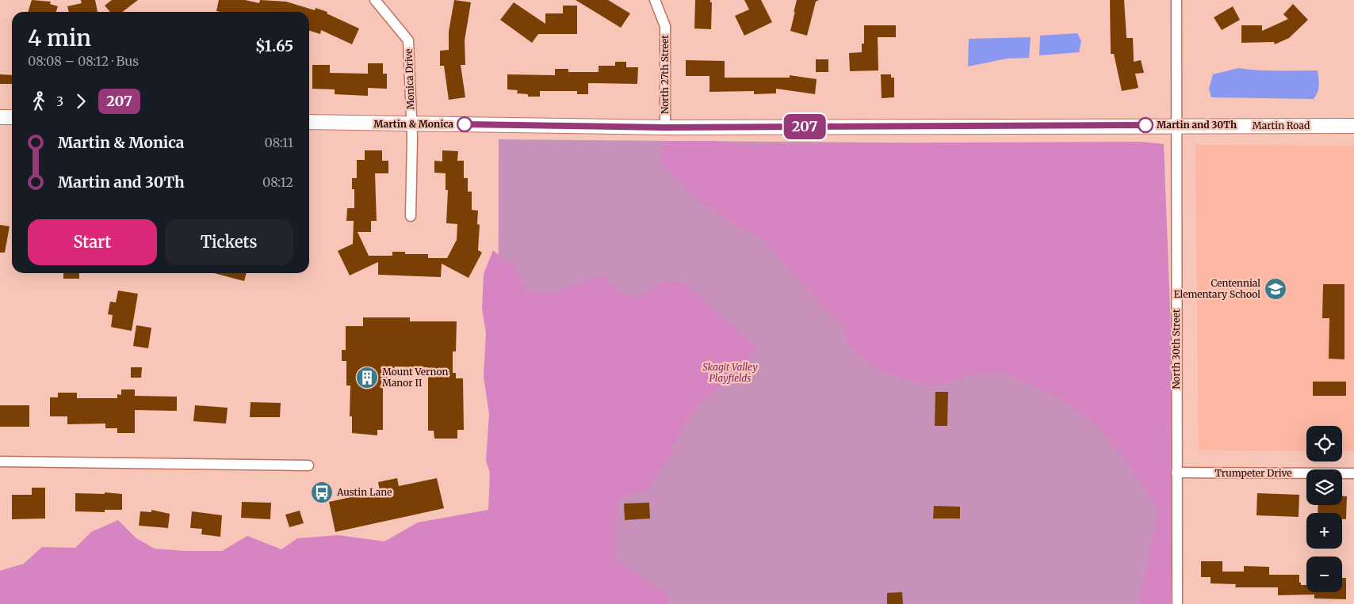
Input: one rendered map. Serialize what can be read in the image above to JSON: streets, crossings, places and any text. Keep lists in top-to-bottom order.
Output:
{
  "streets": {
    "street": [
      "North 27th Street",
      "Monica Drive",
      "Martin Road",
      "North 30th Street",
      "Trumpeter Drive"
    ]
  },
  "crossings": [
    ["North 27th Street", "Martin Road"],
    ["Monica Drive", "Martin Road"],
    ["Martin Road", "North 30th Street"],
    ["North 30th Street", "Trumpeter Drive"]
  ],
  "parks": ["Skagit Valley Playfields"],
  "places": {
    "other": ["Martin & Monica", "Martin and 30Th"],
    "school or university": ["Centennial Elementary School"],
    "building": ["Mount Vernon Manor II"],
    "bus stop": ["Austin Lane"]
  },
  "lines": ["bus line 207"],
  "page": {
    "on_map": "207",
    "heading": ["4 min", "08:08 – 08:12 · Bus", "$1.65"],
    "legs": ["3", "207"],
    "list": [
      {
        "name": "Martin & Monica",
        "value": "08:11"
      },
      {
        "name": "Martin and 30Th",
        "value": "08:12"
      }
    ],
    "buttons": ["Start", "Tickets"],
    "map_buttons": ["+", "−"]
  }
}
